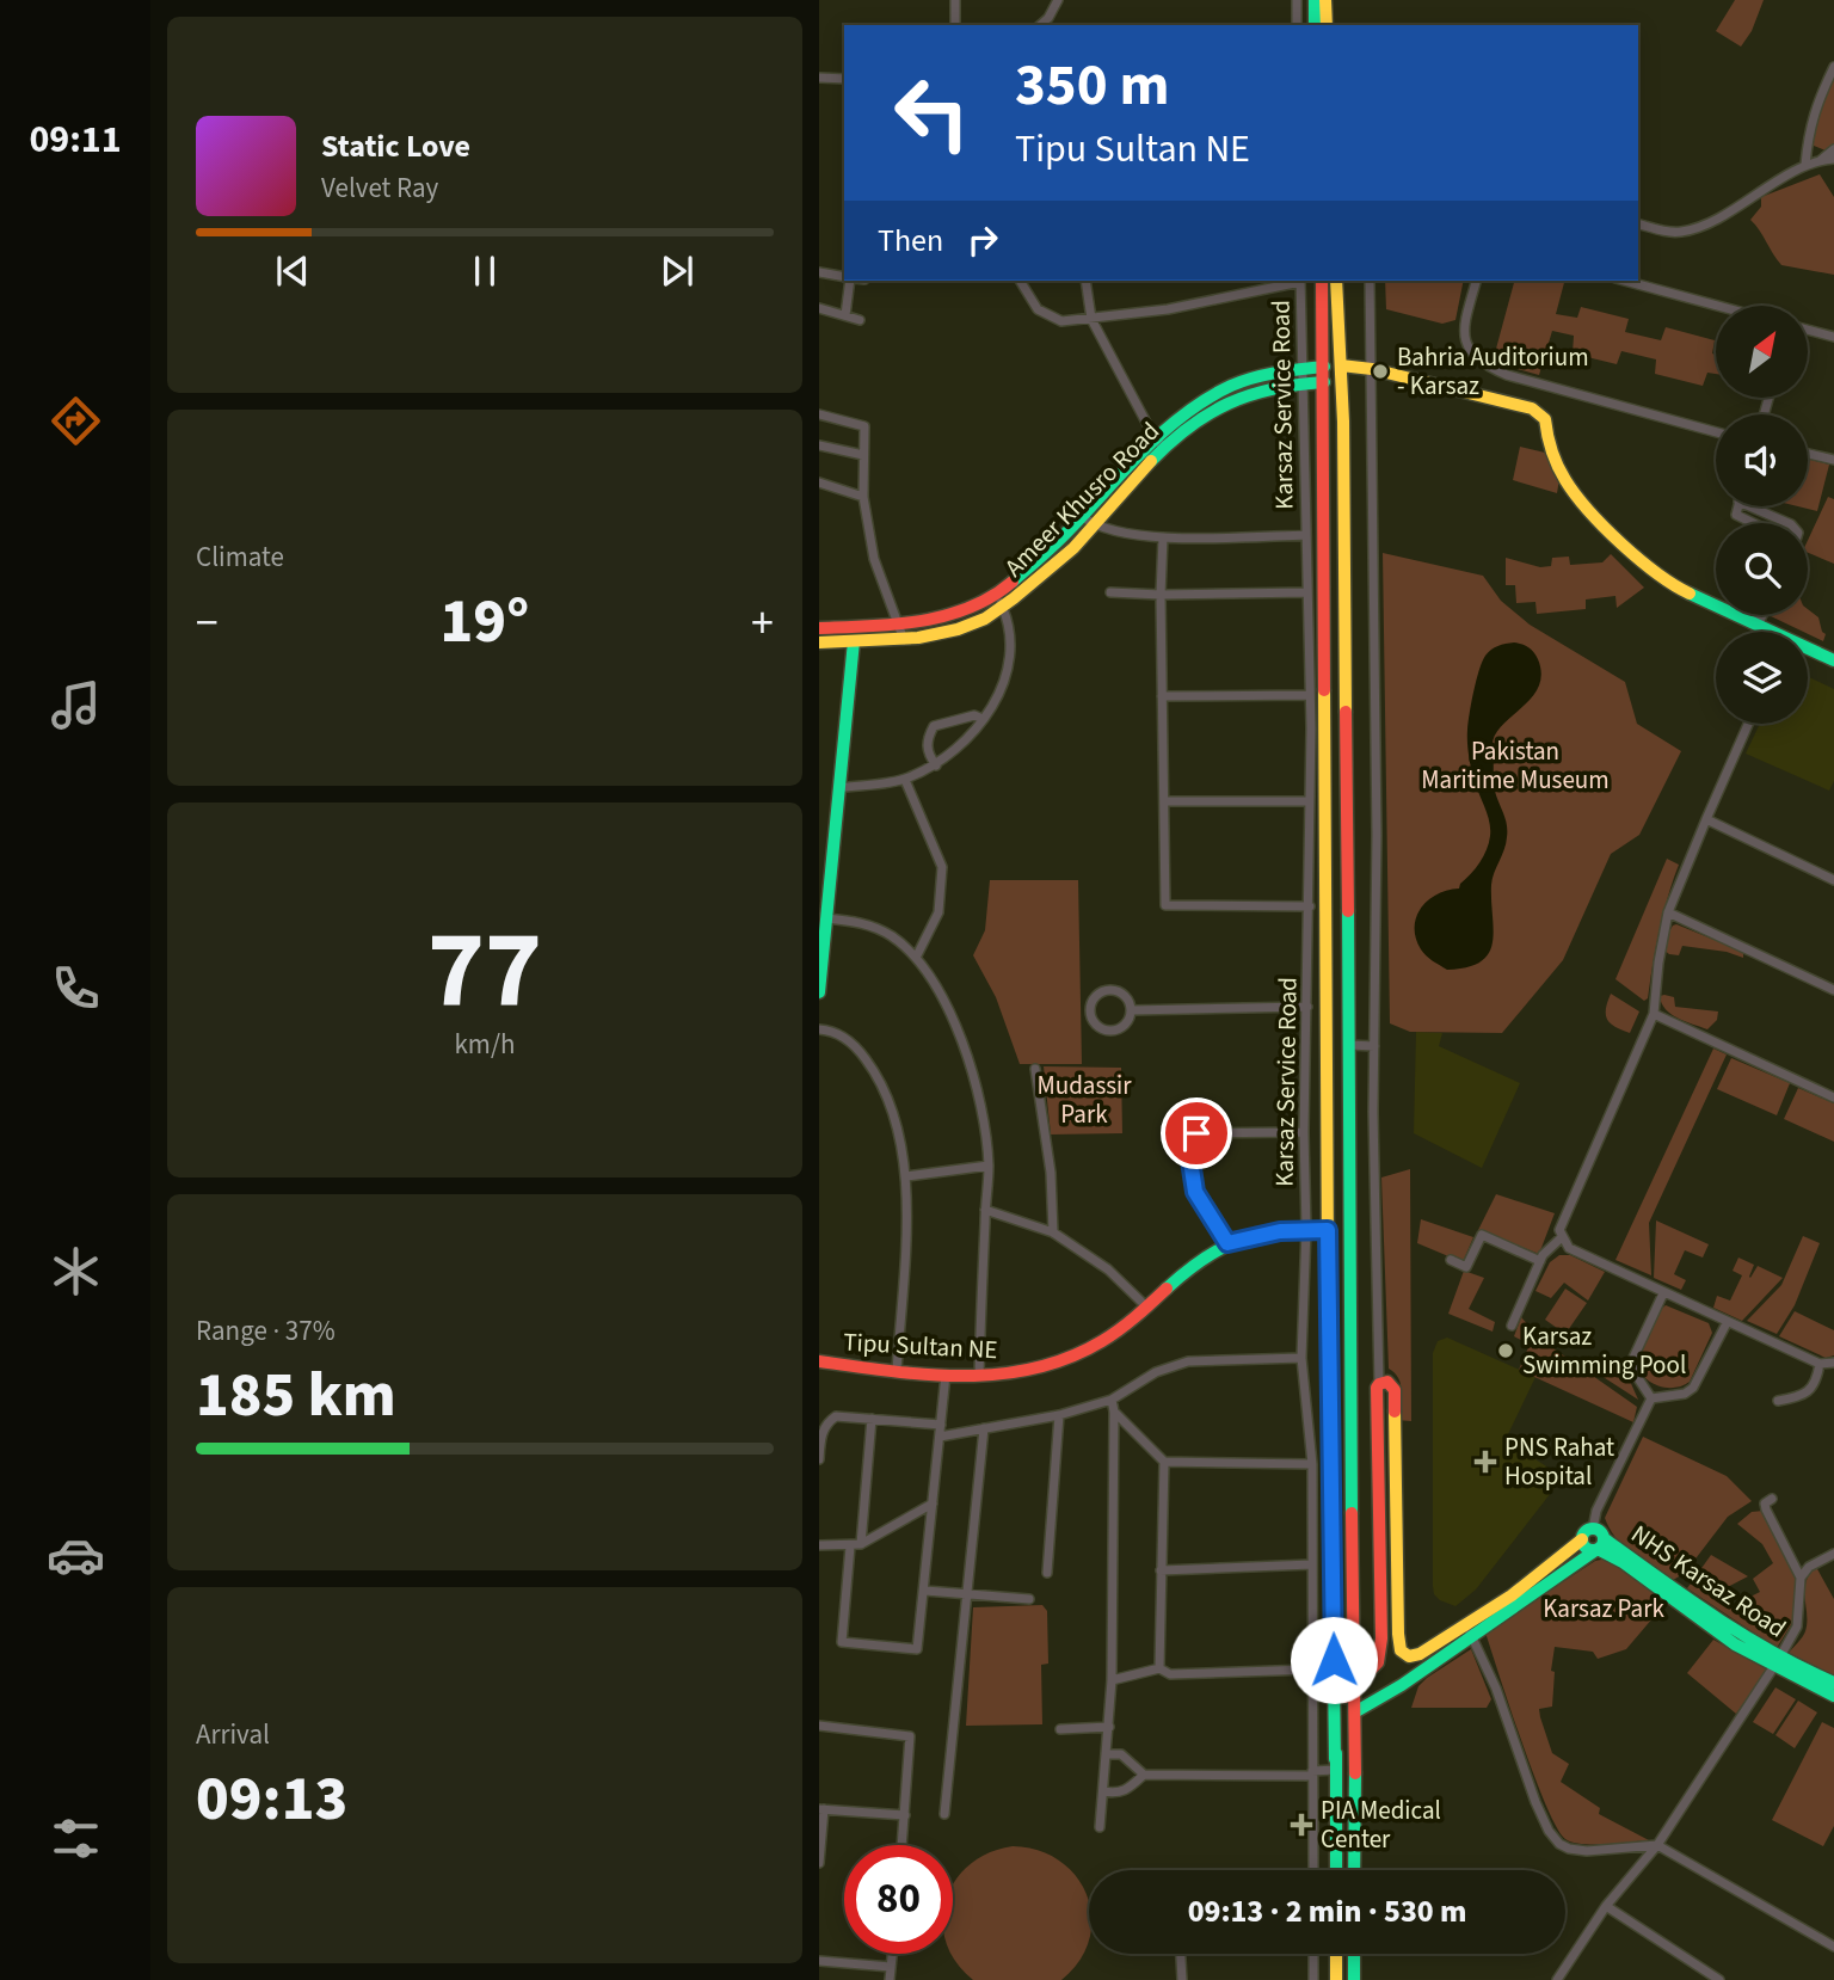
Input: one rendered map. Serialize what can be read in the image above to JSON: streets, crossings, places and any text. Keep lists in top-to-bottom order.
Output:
{
  "streets": {
    "main road": ["Ameer Khusro Road", "Tipu Sultan NE", "NHS Karsaz Road"],
    "street": ["Karsaz Service Road"]
  },
  "crossings": [
    ["Karsaz Service Road", "Ameer Khusro Road"],
    ["Karsaz Service Road", "Tipu Sultan NE"]
  ],
  "parks": ["Pakistan Maritime Museum", "Mudassir Park", "Karsaz Park"],
  "places": {
    "other": ["Bahria Auditorium - Karsaz", "Karsaz Swimming Pool"],
    "health": ["PNS Rahat Hospital", "PIA Medical Center"]
  },
  "north": "top right",
  "page": {
    "tabs": "09:11",
    "turn": ["350 m", "Tipu Sultan NE"],
    "song": ["Static Love", "Velvet Ray"],
    "then": "Then",
    "tile": [
      "Climate",
      ["77", "km/h"],
      ["Range · 37%", "185 km"],
      ["Arrival", "09:13"]
    ],
    "heat": ["−", "19°", "+"],
    "limit": "80",
    "trip": "09:13 · 2 min · 530 m"
  }
}
